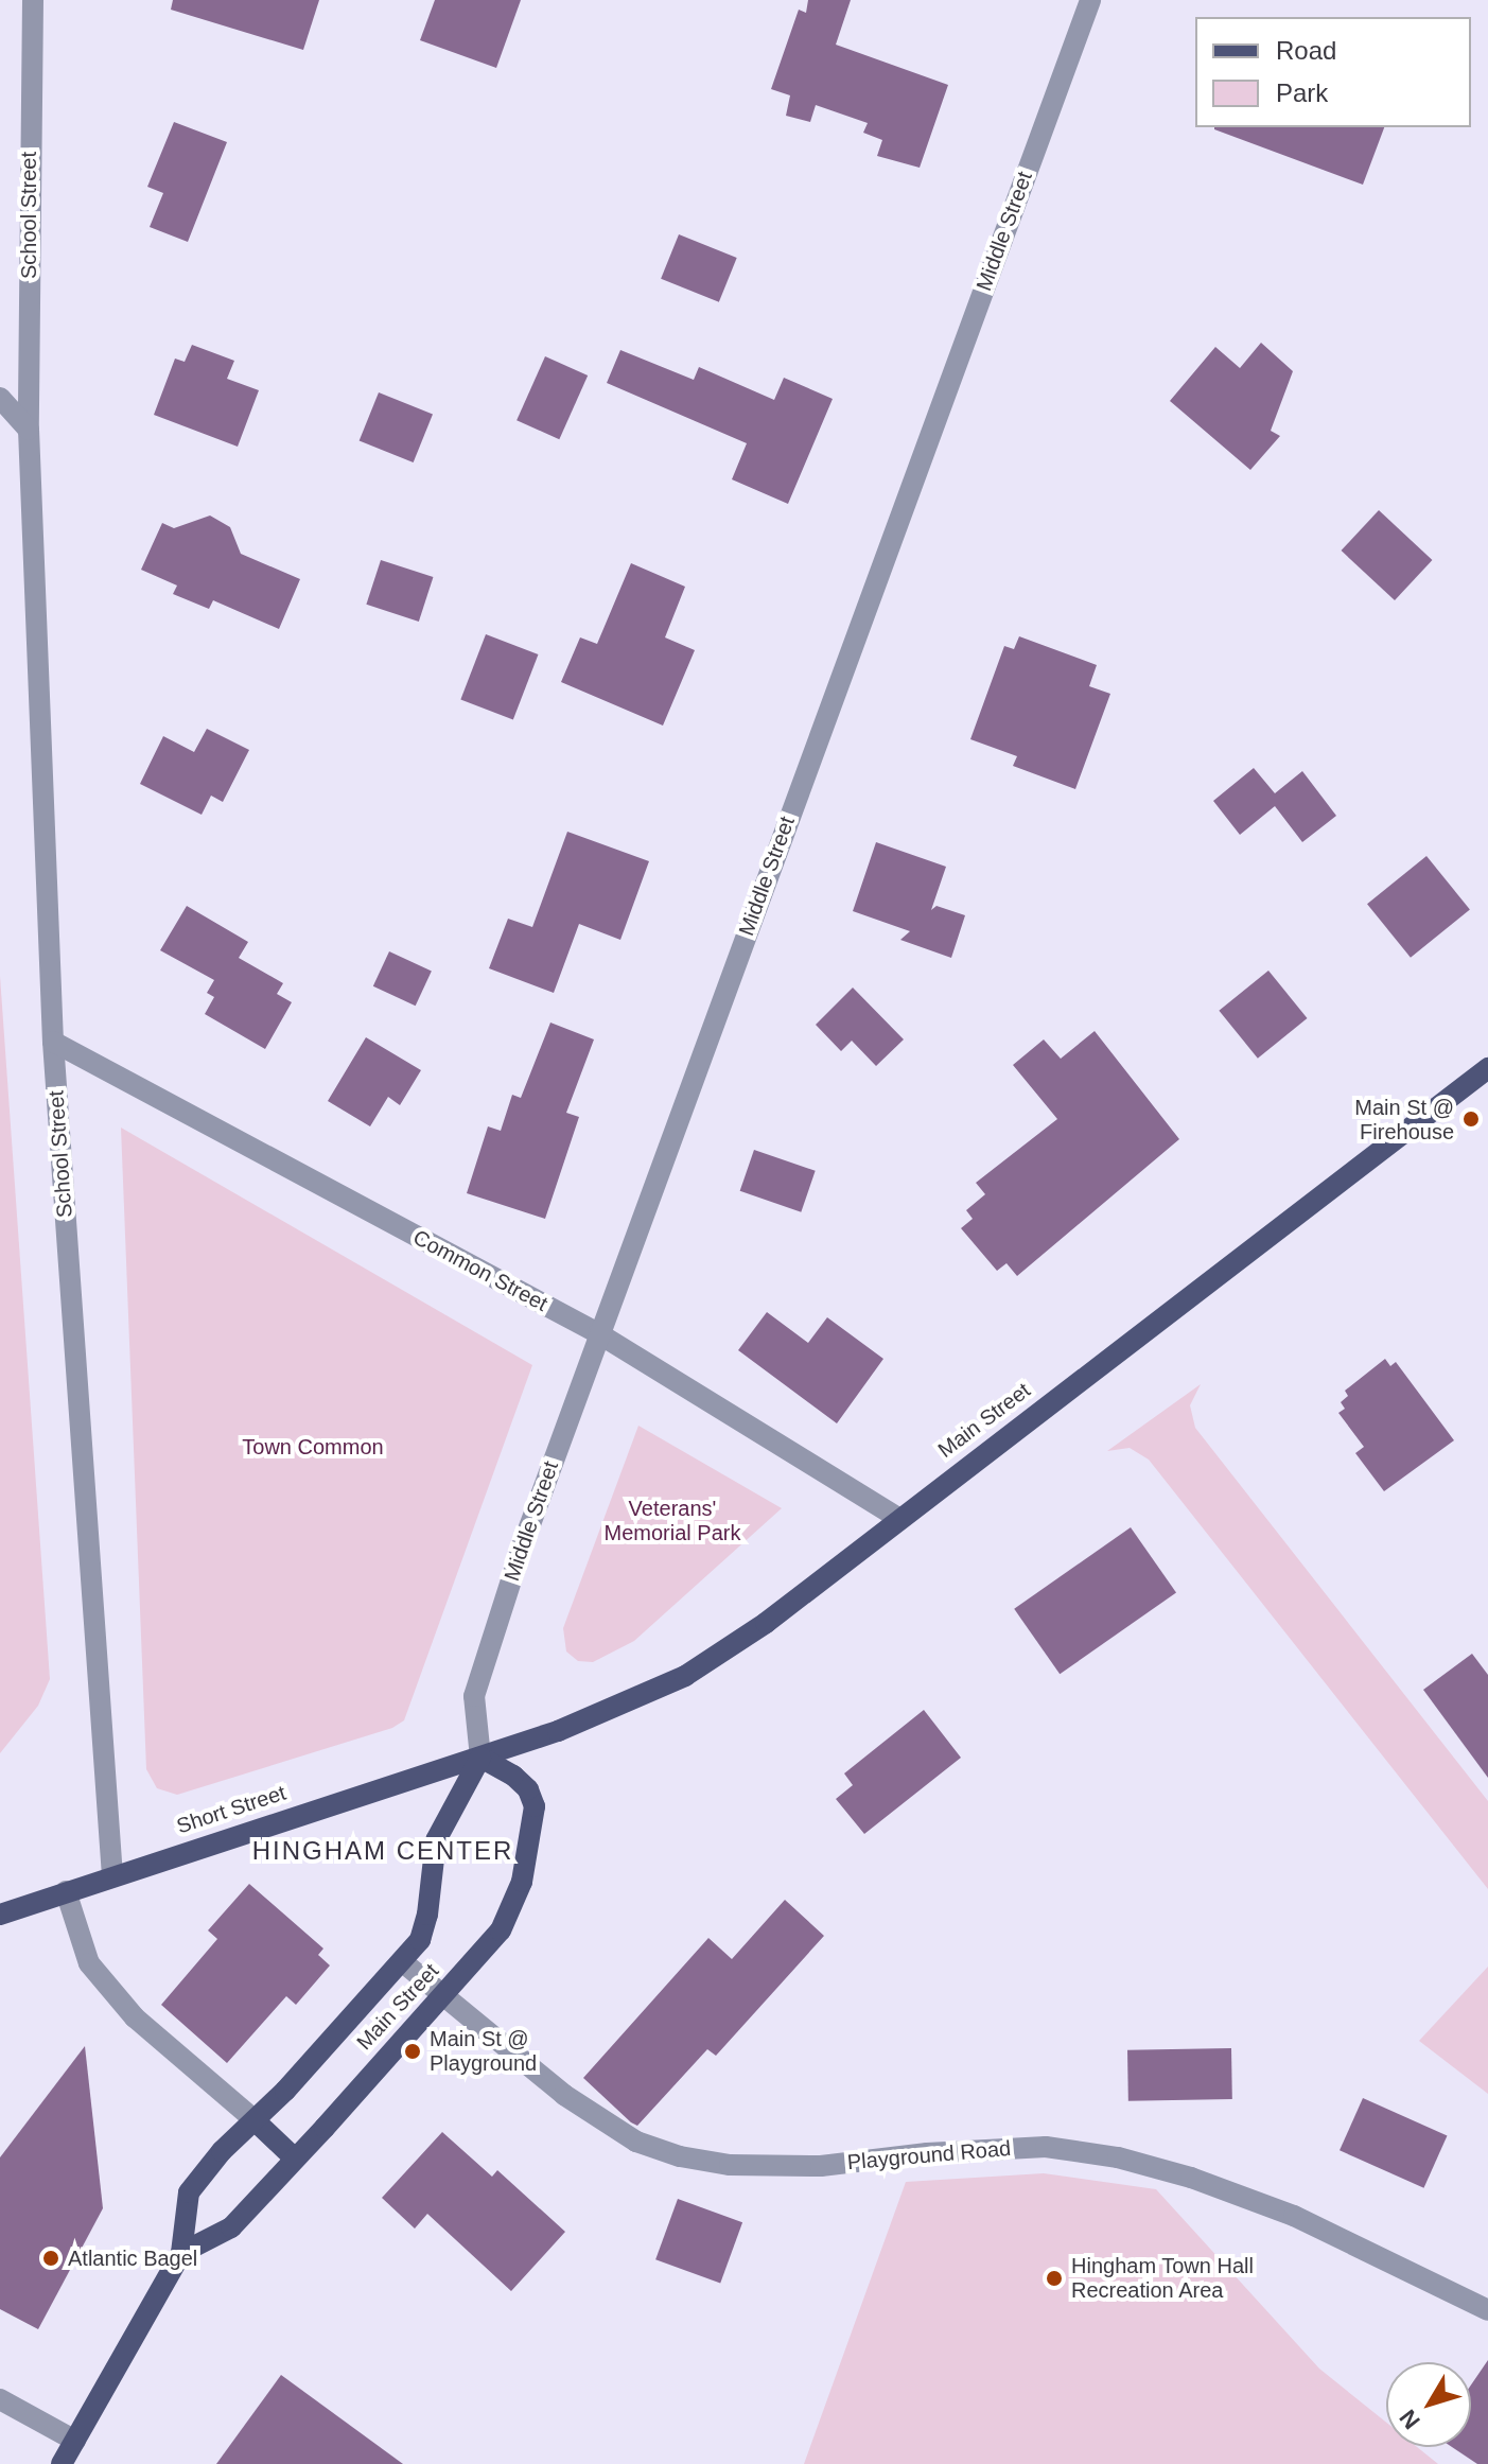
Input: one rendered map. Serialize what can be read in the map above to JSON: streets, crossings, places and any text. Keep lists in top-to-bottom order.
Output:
{
  "streets": {
    "main road": ["Main Street", "Short Street"],
    "street": [
      "School Street",
      "Middle Street",
      "Common Street",
      "Playground Road"
    ]
  },
  "crossings": [
    ["School Street", "Common Street"],
    ["School Street", "Short Street"],
    ["Middle Street", "Common Street"],
    ["Middle Street", "Main Street"],
    ["Middle Street", "Short Street"],
    ["Common Street", "Main Street"],
    ["Main Street", "Short Street"],
    ["Main Street", "Playground Road"]
  ],
  "districts": ["HINGHAM CENTER"],
  "parks": ["Town Common", "Veterans' Memorial Park"],
  "places": [
    "Main St @ Firehouse",
    "Main St @ Playground",
    "Atlantic Bagel",
    "Hingham Town Hall Recreation Area"
  ],
  "legend": ["Road", "Park"],
  "north": "bottom left"
}
